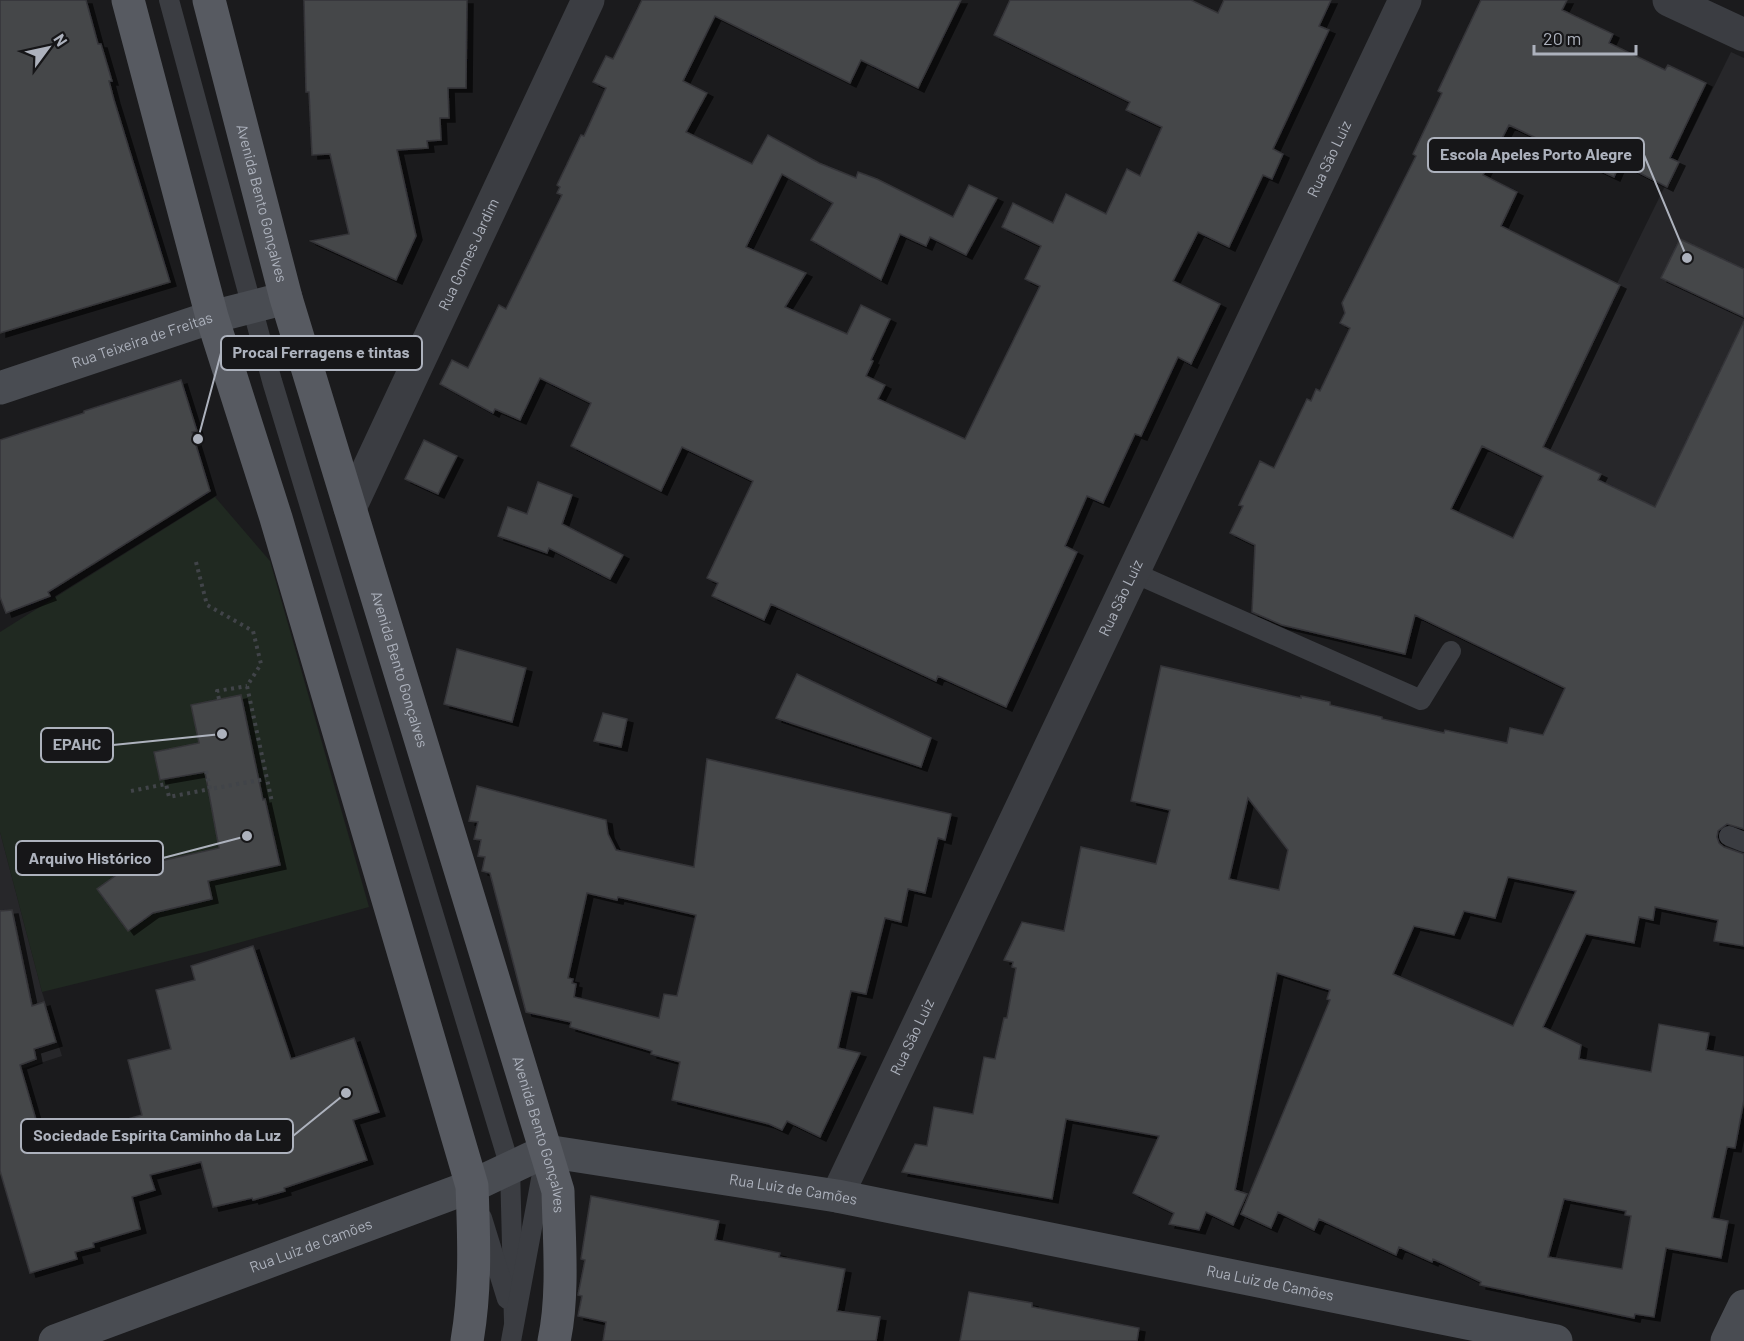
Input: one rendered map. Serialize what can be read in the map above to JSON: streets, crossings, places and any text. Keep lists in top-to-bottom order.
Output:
{
  "streets": {
    "main road": ["Avenida Bento Gonçalves"],
    "street": [
      "Rua São Luiz",
      "Rua Gomes Jardim",
      "Rua Teixeira de Freitas",
      "Rua Luiz de Camões"
    ]
  },
  "crossings": [
    ["Rua São Luiz", "Rua Luiz de Camões"],
    ["Avenida Bento Gonçalves", "Rua Gomes Jardim"],
    ["Avenida Bento Gonçalves", "Rua Teixeira de Freitas"],
    ["Avenida Bento Gonçalves", "Rua Luiz de Camões"]
  ],
  "places": [
    "Escola Apeles Porto Alegre",
    "Procal Ferragens e tintas",
    "EPAHC",
    "Arquivo Histórico",
    "Sociedade Espírita Caminho da Luz"
  ],
  "scale_bar": "20 m",
  "north": "top right"
}
